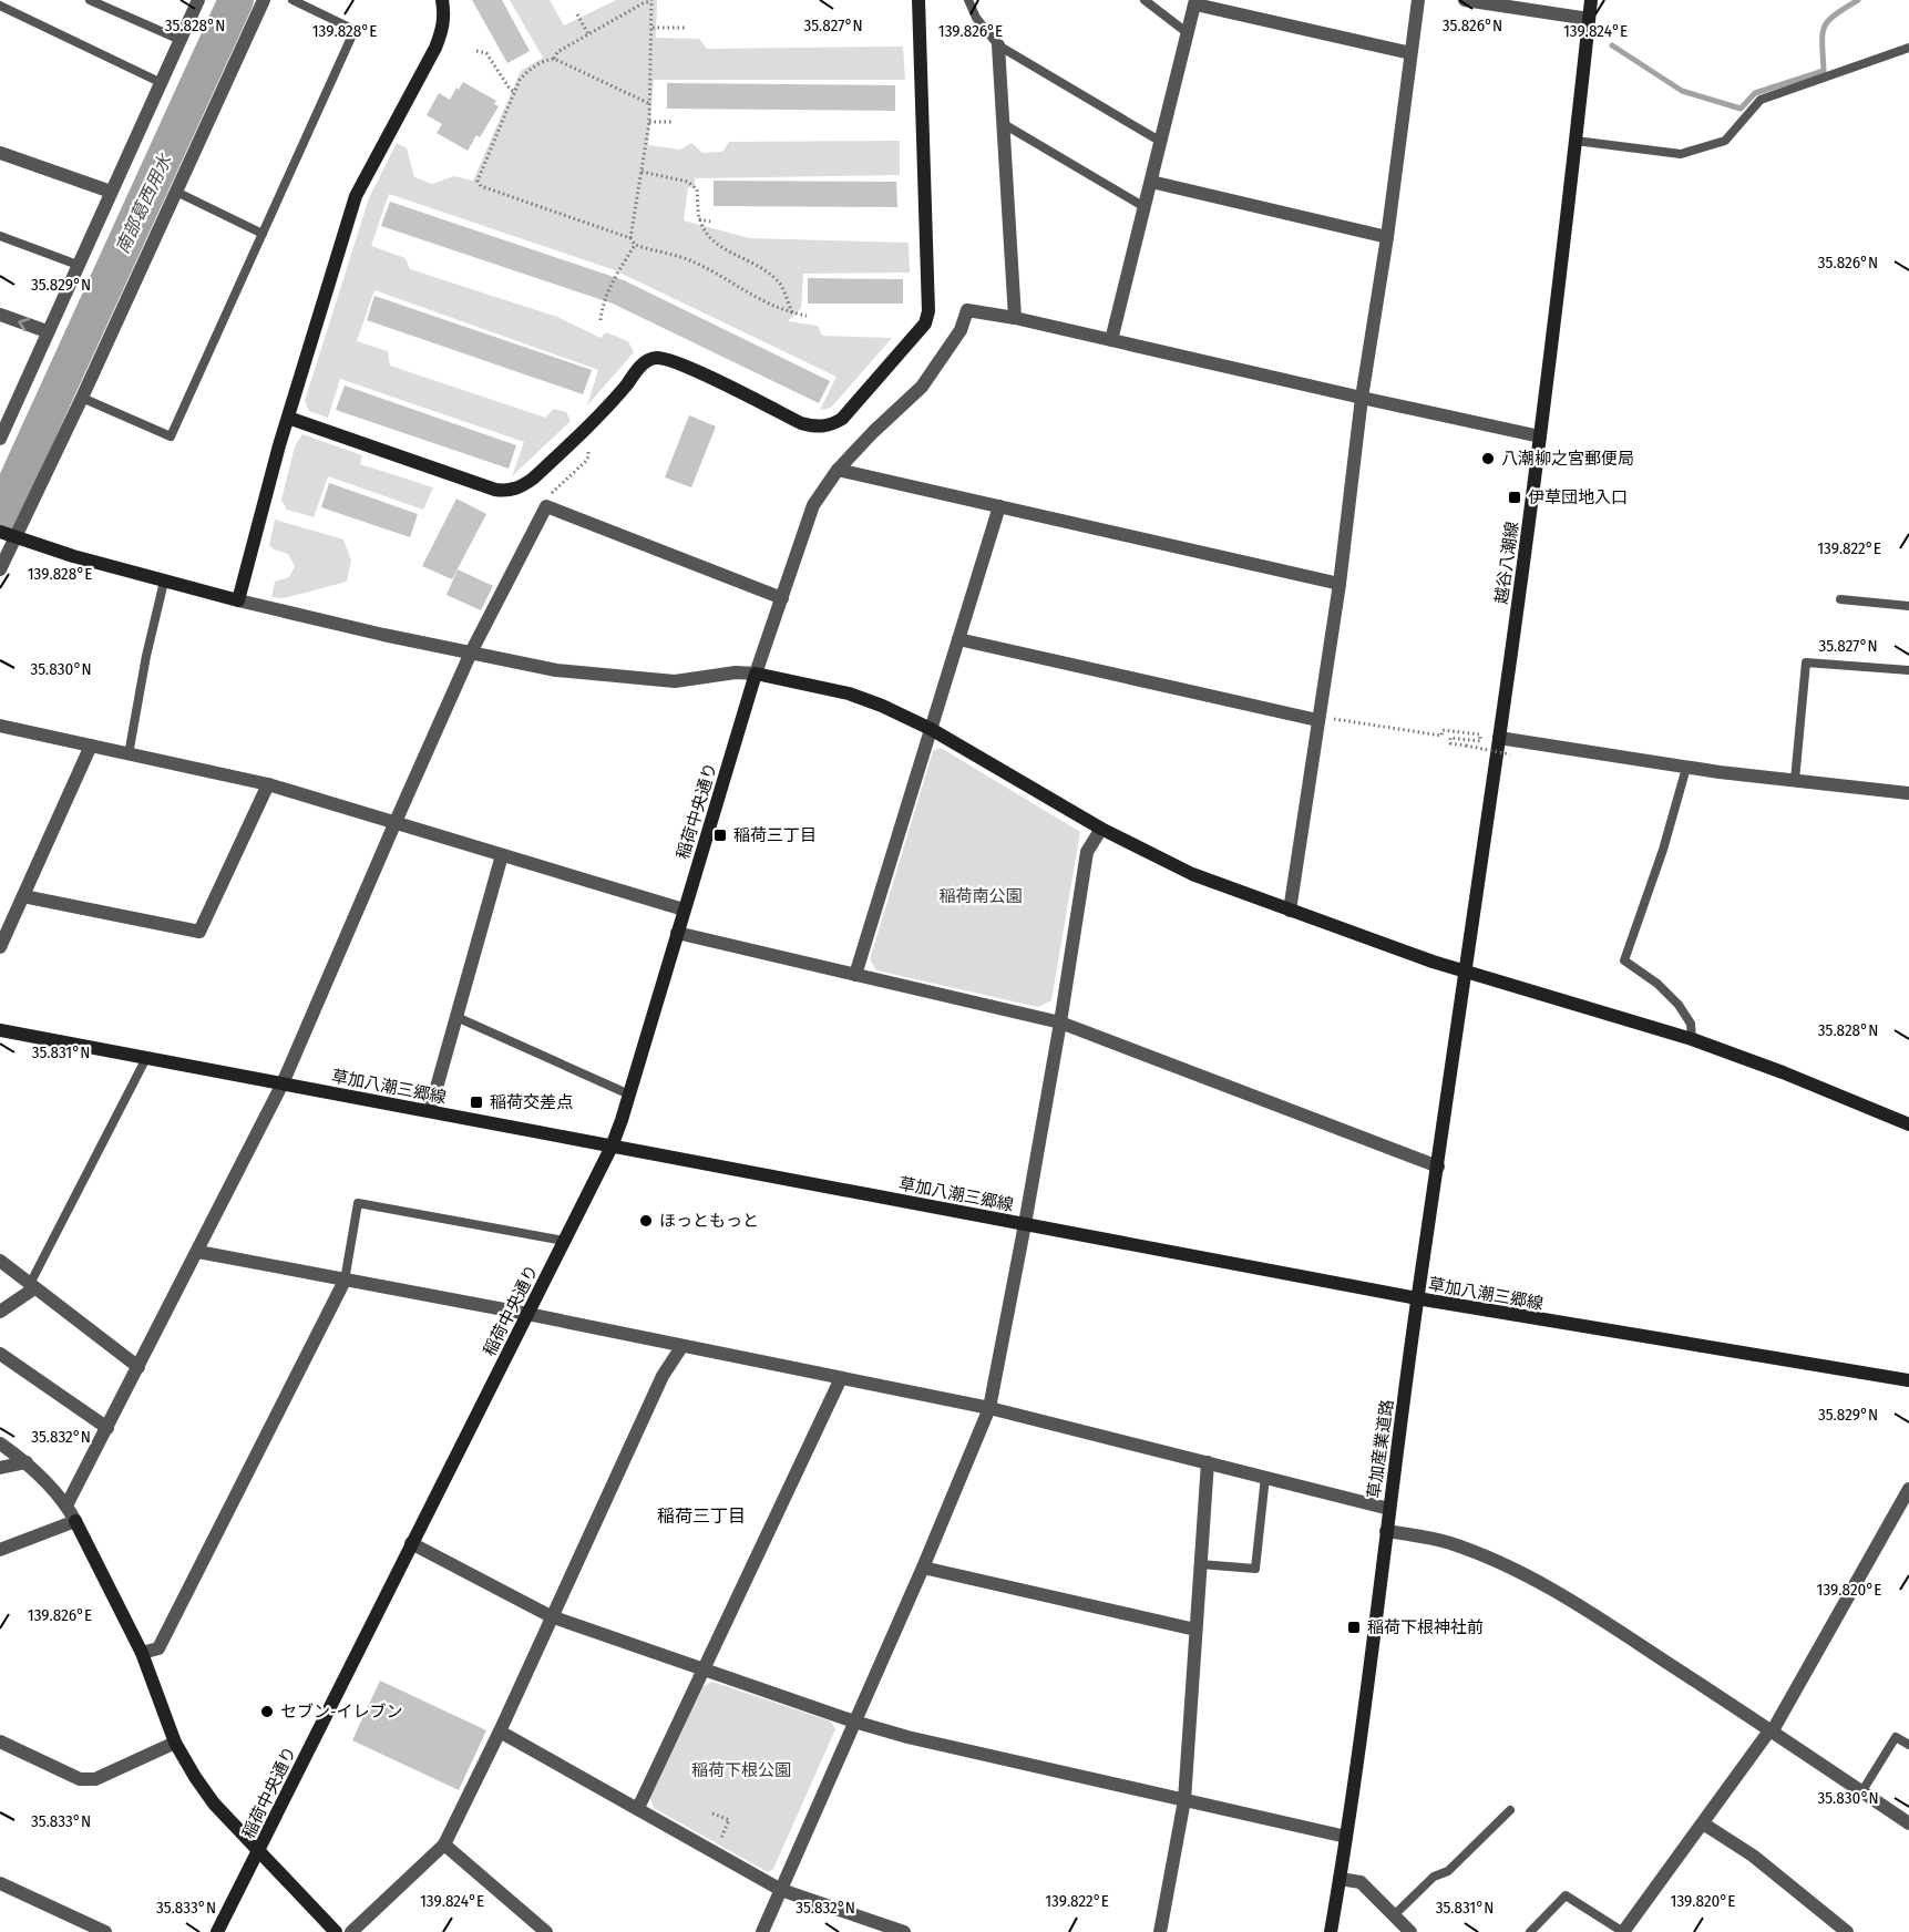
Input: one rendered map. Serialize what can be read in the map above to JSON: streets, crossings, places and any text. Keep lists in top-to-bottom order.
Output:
{
  "streets": {
    "street": [
      "越谷八潮線",
      "稲荷中央通り",
      "草加八潮三郷線",
      "草加産業道路"
    ]
  },
  "crossings": [
    ["越谷八潮線", "草加産業道路"],
    ["稲荷中央通り", "草加八潮三郷線"],
    ["草加八潮三郷線", "草加産業道路"]
  ],
  "districts": ["稲荷三丁目"],
  "water": ["南部葛西用水"],
  "parks": ["稲荷南公園", "稲荷下根公園"],
  "places": {
    "other": ["八潮柳之宮郵便局", "ほっともっと", "セブン-イレブン"],
    "transit": [
      "伊草団地入口",
      "稲荷三丁目",
      "稲荷交差点",
      "稲荷下根神社前"
    ]
  },
  "coordinates": [
    "35.828°N",
    "35.827°N",
    "35.826°N",
    "139.824°E",
    "139.828°E",
    "139.826°E",
    "35.829°N",
    "139.822°E",
    "35.830°N",
    "35.831°N",
    "35.832°N",
    "139.820°E",
    "35.833°N"
  ]
}
